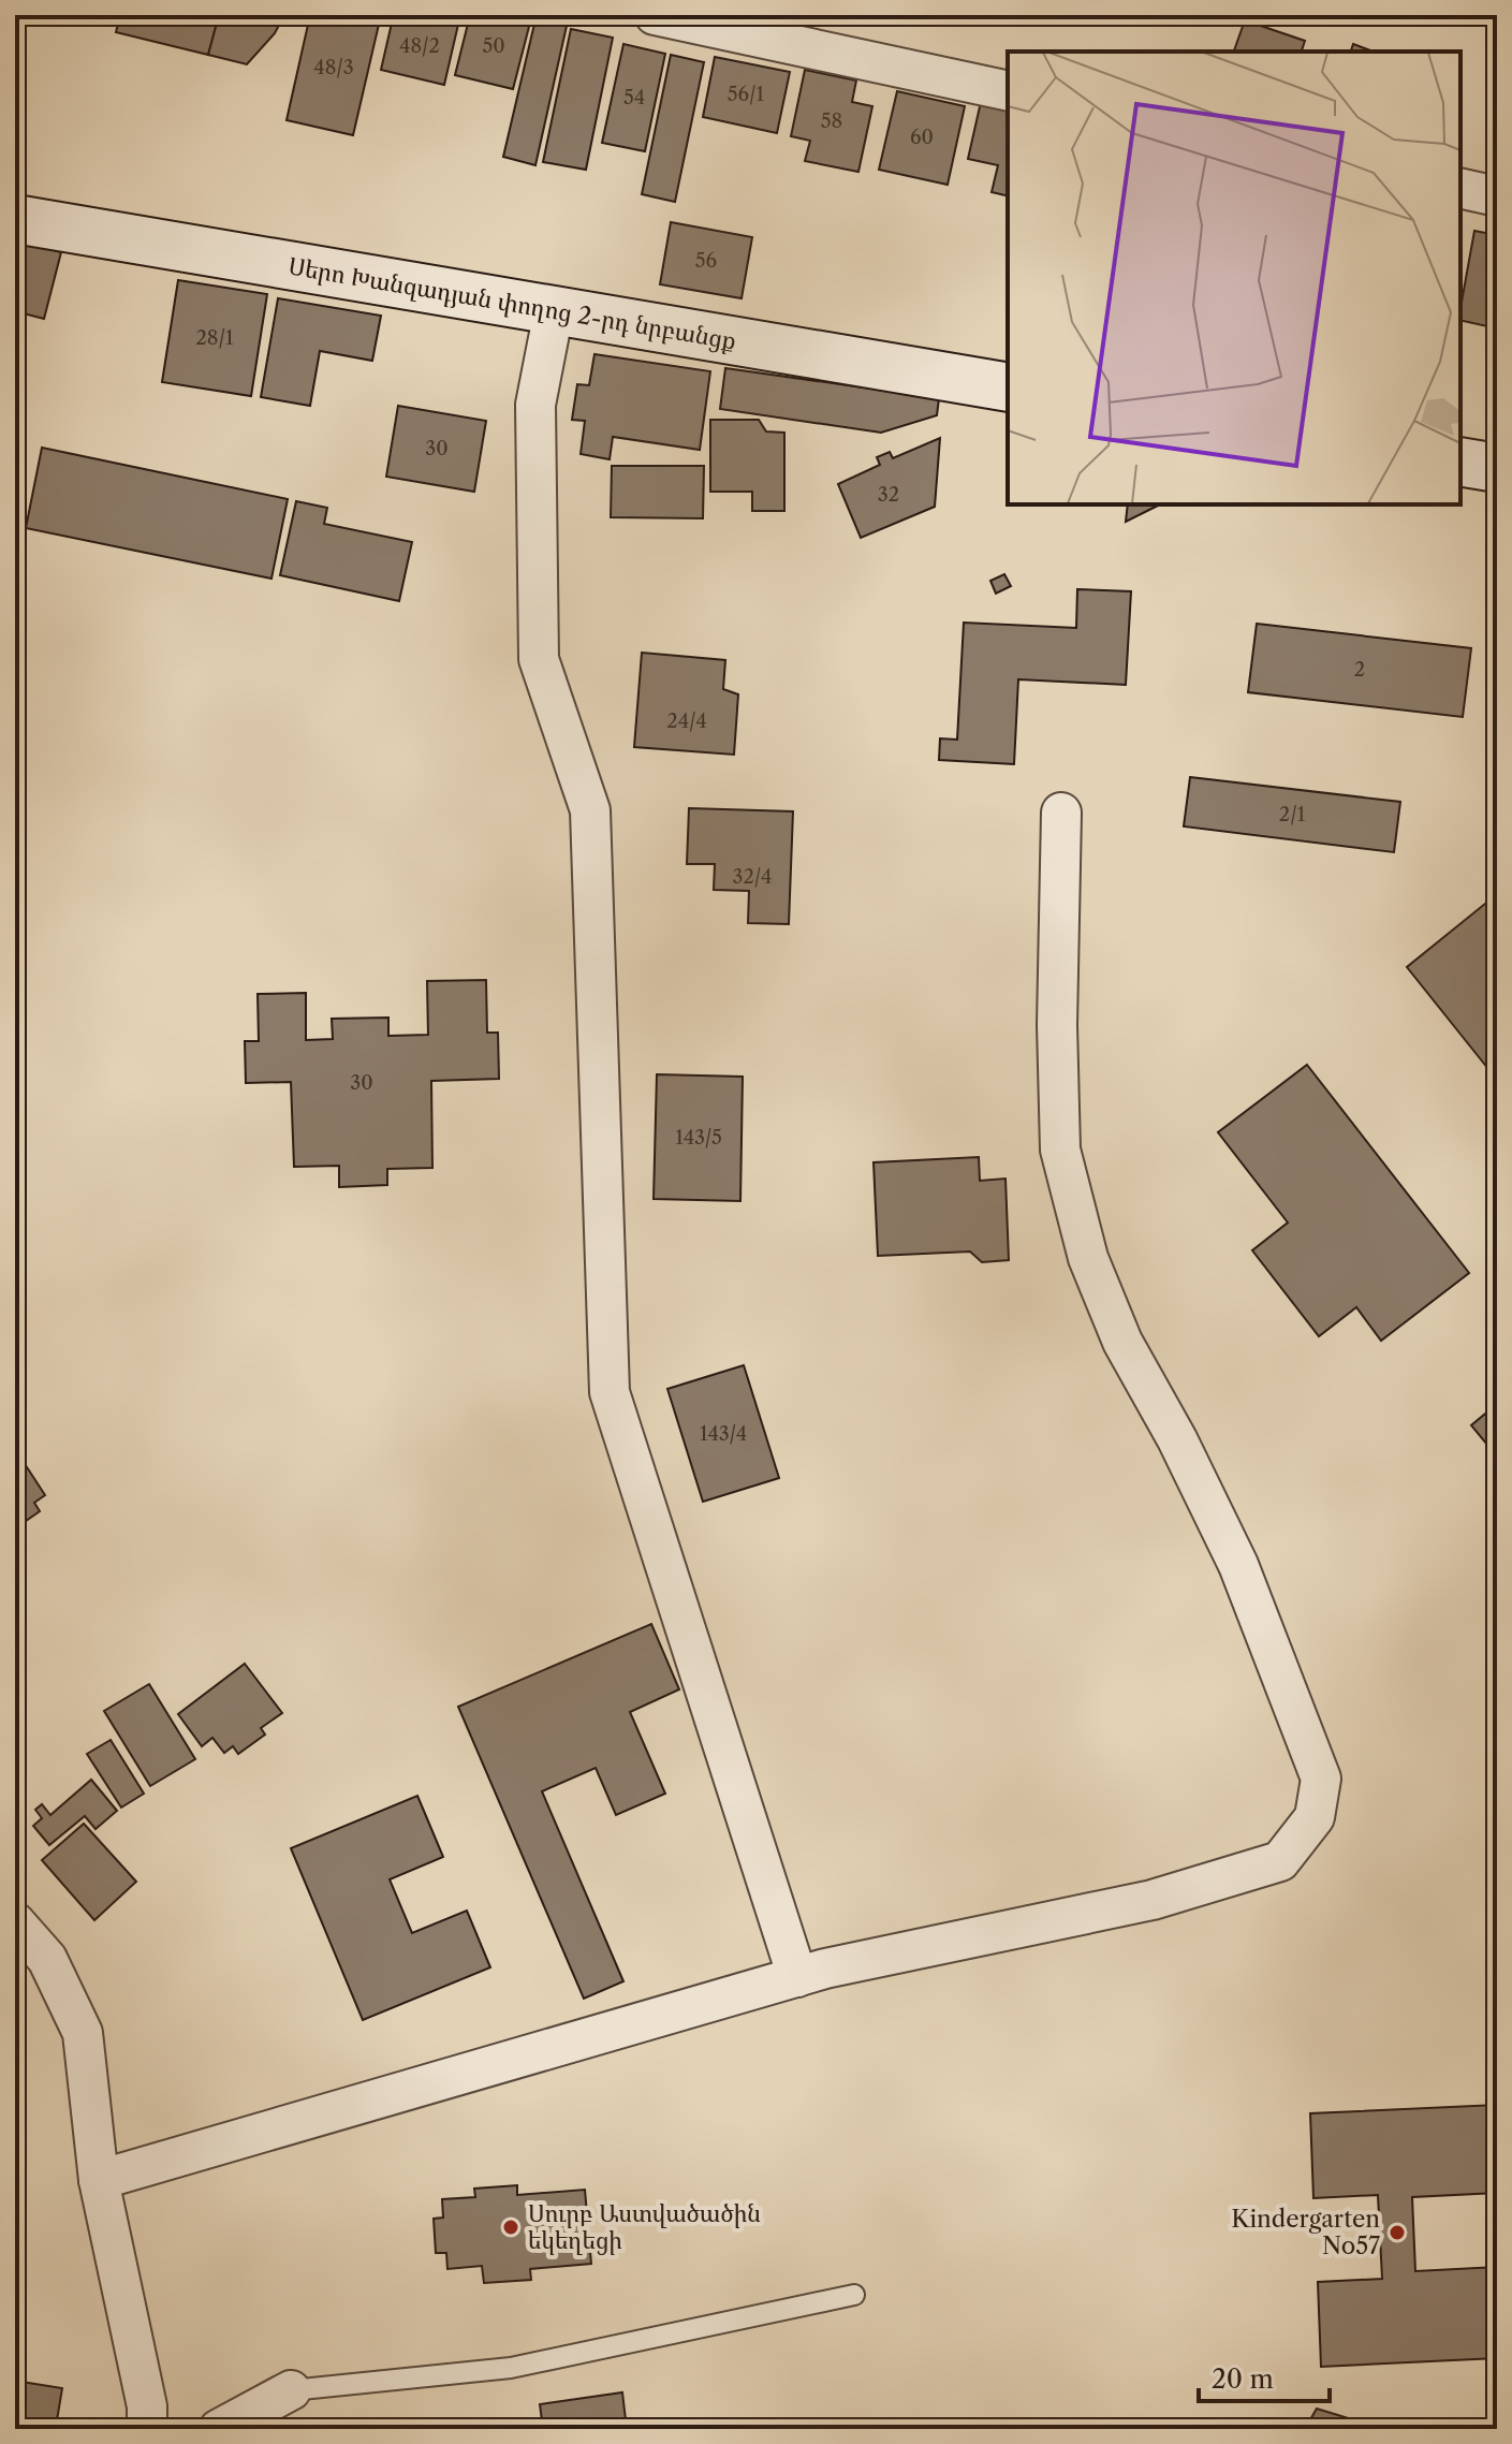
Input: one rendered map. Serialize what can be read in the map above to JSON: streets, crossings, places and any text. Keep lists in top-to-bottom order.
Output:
{
  "streets": {
    "street": ["Սերո Խանզադյան փողոց 2-րդ նրբանցք"]
  },
  "places": ["Սուրբ Աստվածածին եկեղեցի", "Kindergarten No57"],
  "house_numbers": [
    "48/2",
    "50",
    "48/3",
    "56/1",
    "54",
    "58",
    "60",
    "56",
    "28/1",
    "30",
    "32",
    "2",
    "24/4",
    "2/1",
    "32/4",
    "30",
    "143/5",
    "143/4"
  ],
  "scale_bar": "20 m"
}
